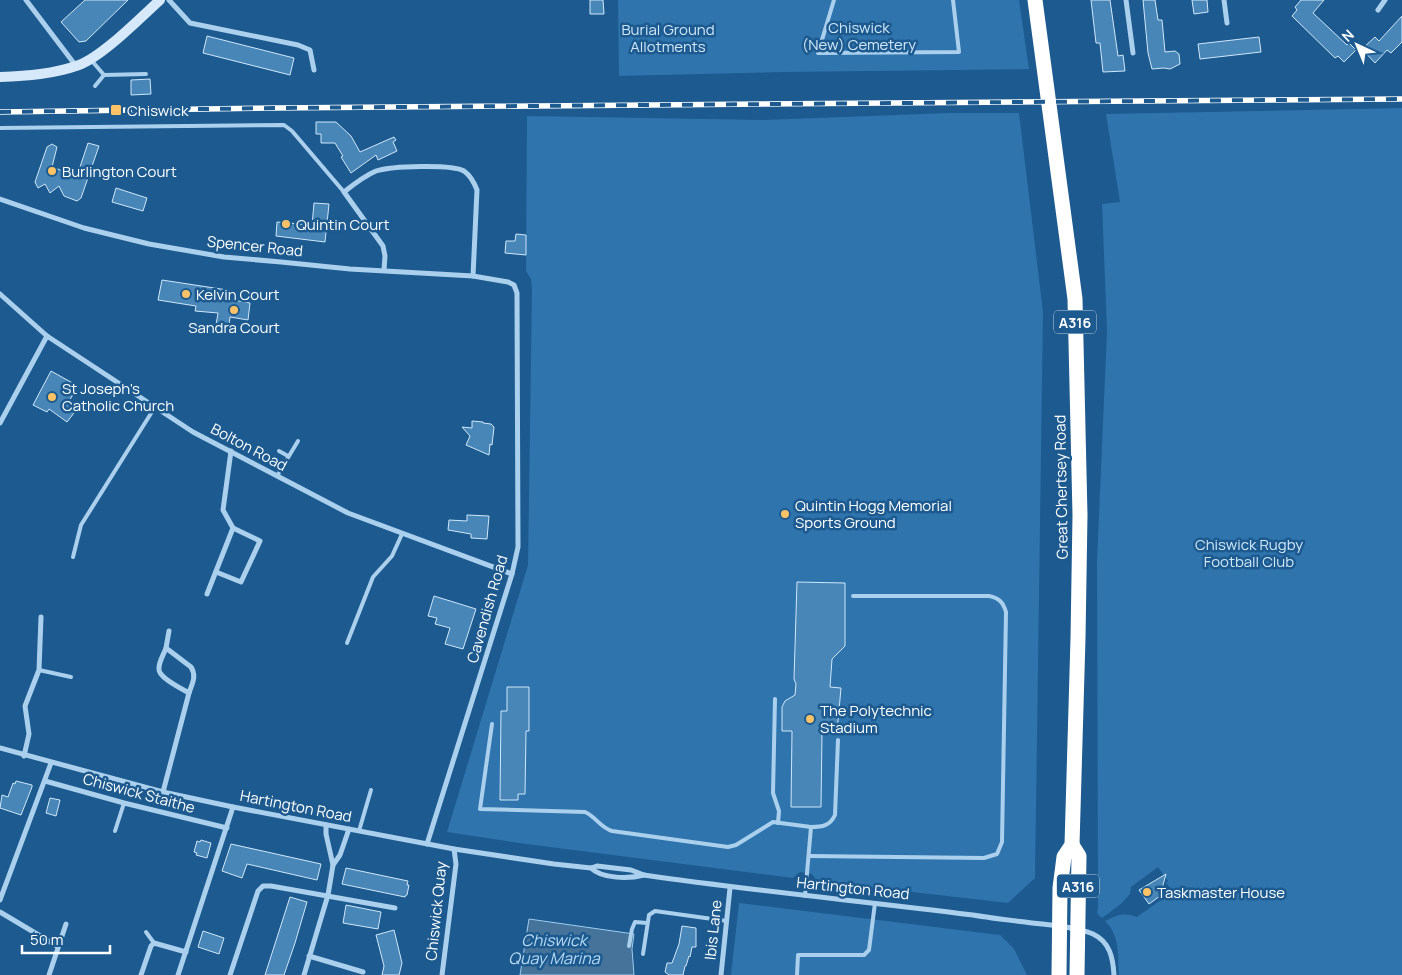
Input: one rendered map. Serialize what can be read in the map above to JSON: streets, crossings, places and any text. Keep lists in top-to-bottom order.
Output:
{
  "streets": {
    "highway": ["A316", "Great Chertsey Road"],
    "street": [
      "Spencer Road",
      "Bolton Road",
      "Cavendish Road",
      "Chiswick Staithe",
      "Hartington Road",
      "Chiswick Quay",
      "Ibis Lane"
    ]
  },
  "crossings": [
    ["Spencer Road", "Cavendish Road"],
    ["A316", "Great Chertsey Road"],
    ["A316", "Hartington Road"],
    ["Bolton Road", "Cavendish Road"],
    ["Great Chertsey Road", "Hartington Road"],
    ["Cavendish Road", "Hartington Road"],
    ["Hartington Road", "Chiswick Quay"],
    ["Hartington Road", "Ibis Lane"]
  ],
  "water": ["Chiswick Quay Marina"],
  "parks": ["Chiswick (New) Cemetery", "Burial Ground Allotments", "Chiswick Rugby Football Club"],
  "places": {
    "transit": ["Chiswick"],
    "other": [
      "Burlington Court",
      "Quintin Court",
      "Kelvin Court",
      "Sandra Court",
      "St Joseph's Catholic Church",
      "Quintin Hogg Memorial Sports Ground",
      "The Polytechnic Stadium",
      "Taskmaster House"
    ]
  },
  "scale_bar": "50 m",
  "north": "top left"
}
